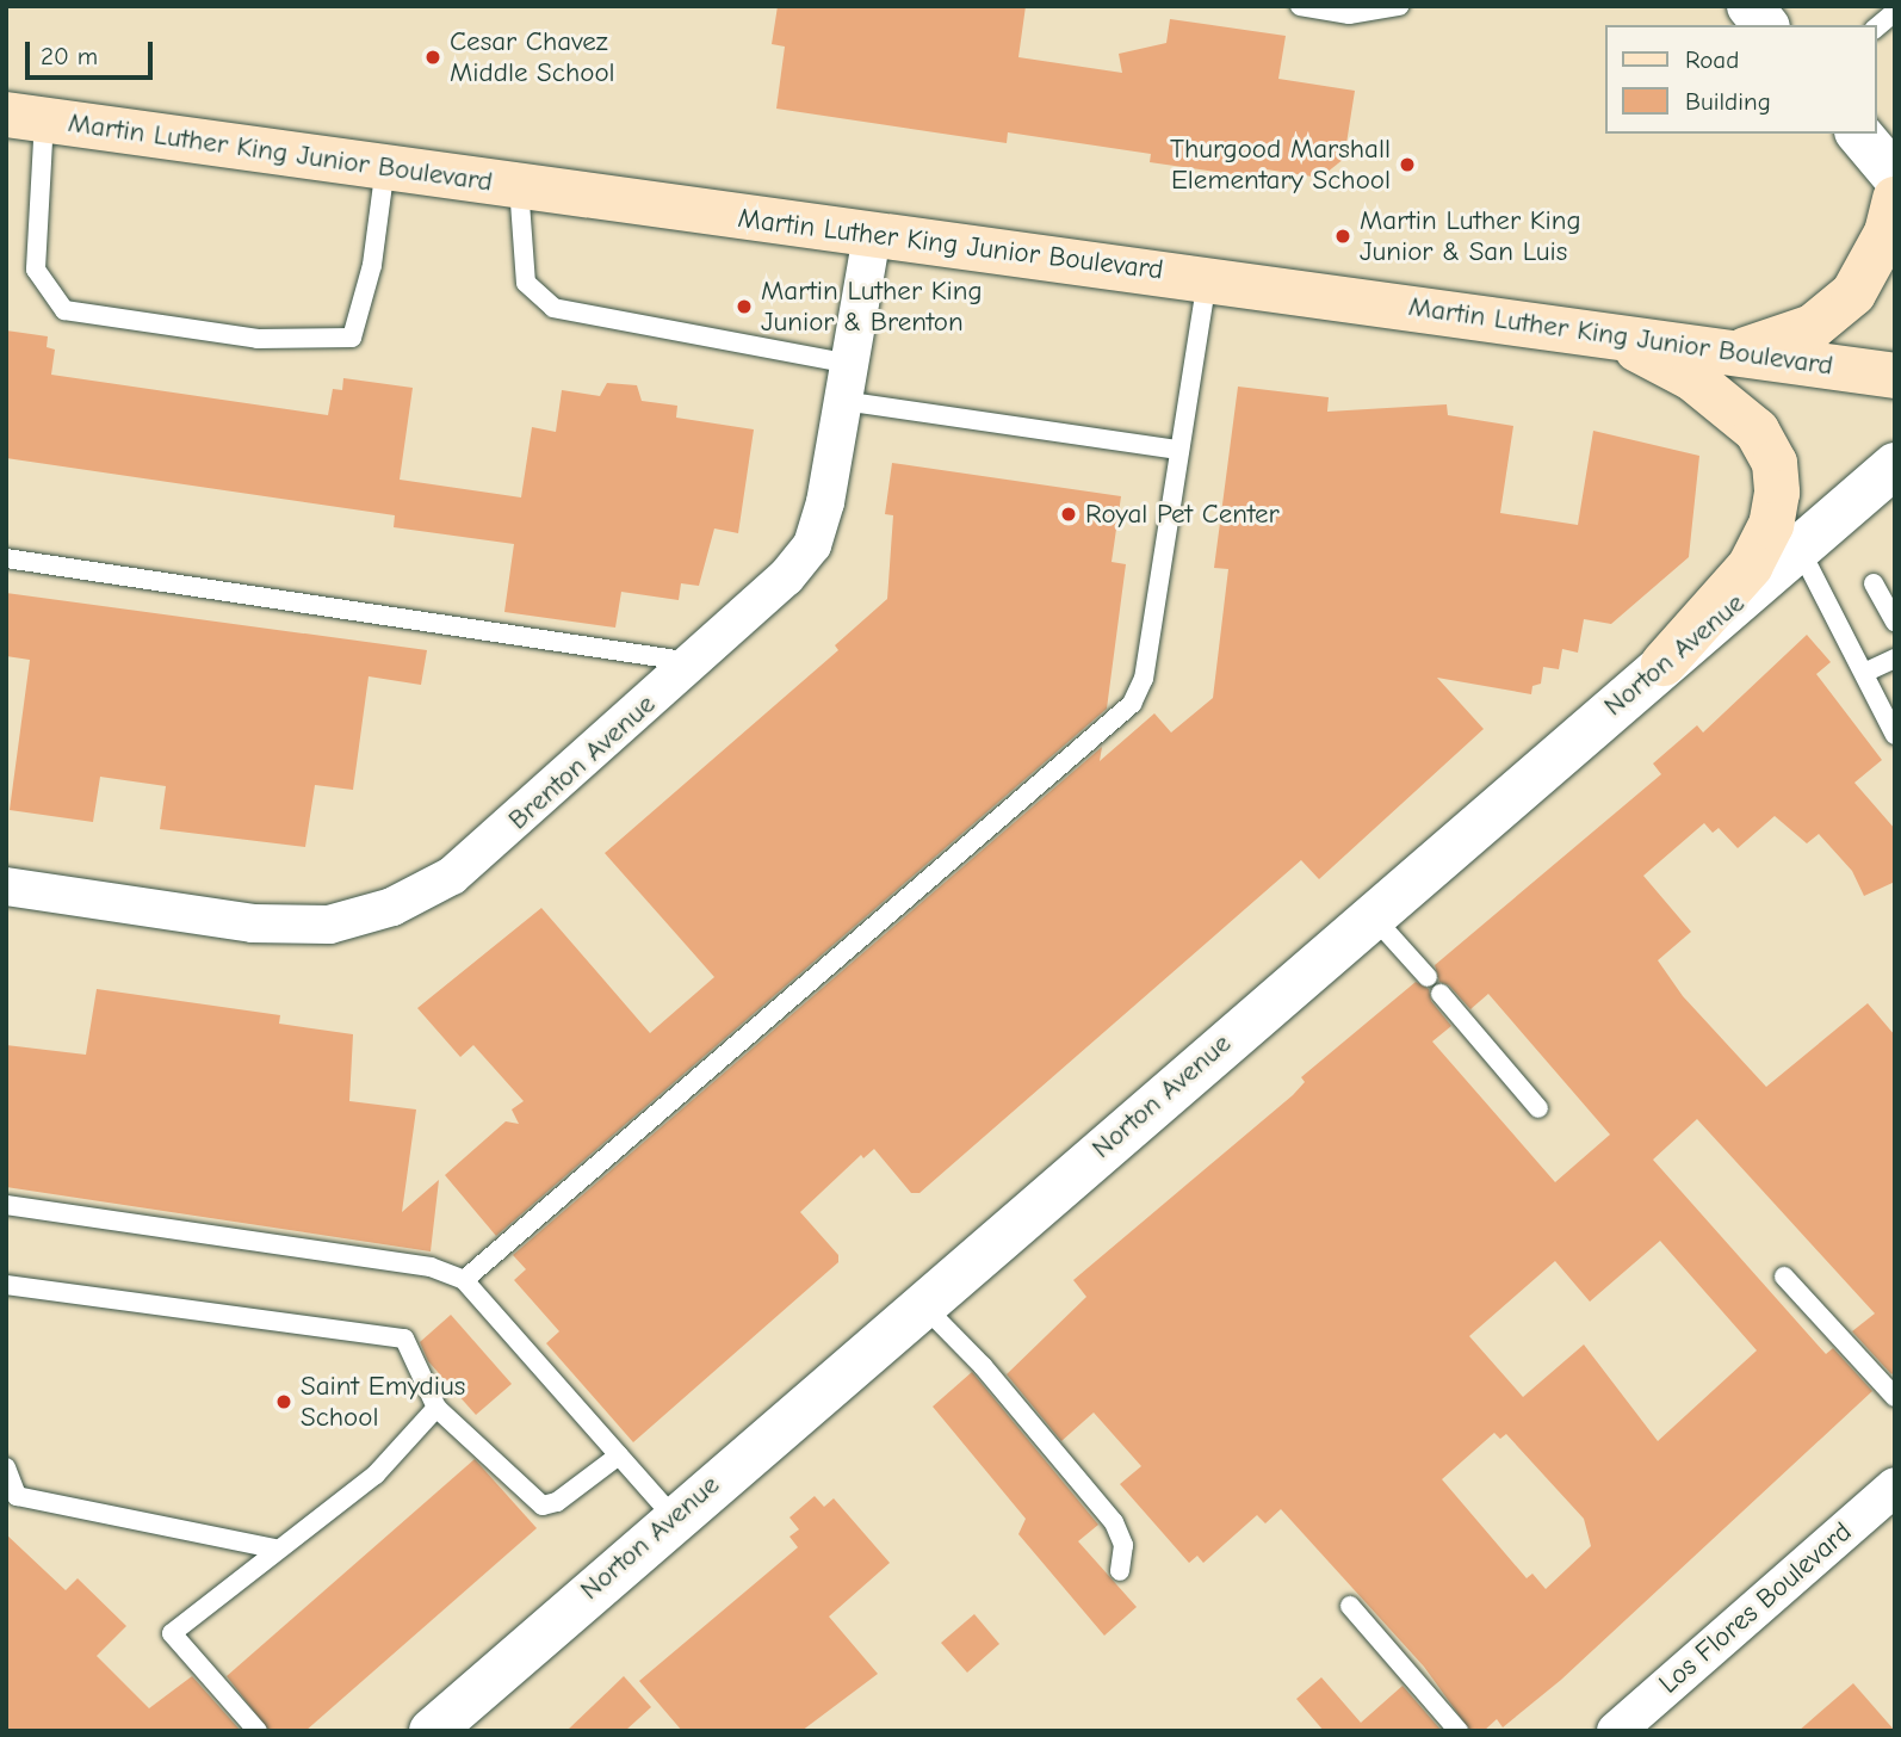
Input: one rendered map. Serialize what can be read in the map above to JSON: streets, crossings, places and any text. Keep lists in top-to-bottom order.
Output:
{
  "streets": {
    "main road": ["Martin Luther King Junior Boulevard"],
    "street": ["Norton Avenue", "Brenton Avenue", "Los Flores Boulevard"]
  },
  "crossings": [
    ["Martin Luther King Junior Boulevard", "Brenton Avenue"]
  ],
  "places": [
    "Cesar Chavez Middle School",
    "Thurgood Marshall Elementary School",
    "Martin Luther King Junior & San Luis",
    "Martin Luther King Junior & Brenton",
    "Royal Pet Center",
    "Saint Emydius School"
  ],
  "legend": ["Road", "Building"],
  "scale_bar": "20 m"
}
